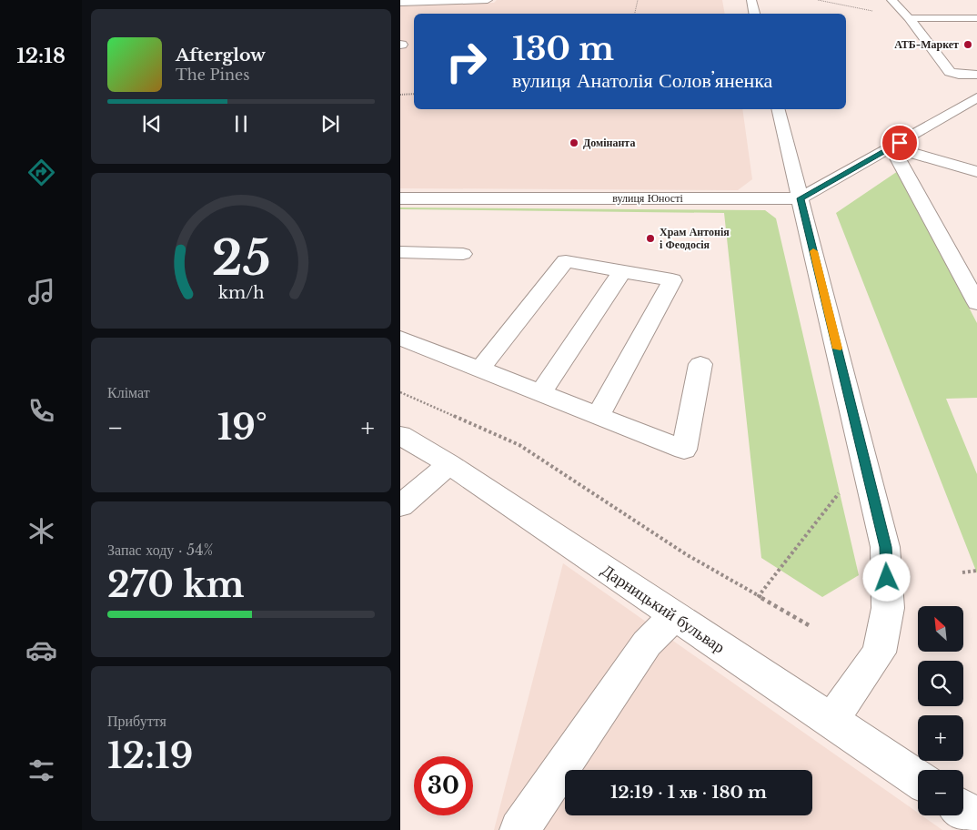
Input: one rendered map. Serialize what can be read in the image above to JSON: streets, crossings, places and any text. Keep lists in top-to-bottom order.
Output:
{
  "streets": {
    "street": ["вулиця Юності", "Дарницький бульвар"]
  },
  "places": ["АТБ-Маркет", "Домінанта", "Храм Антонія і Феодосія"],
  "north": "top left",
  "page": {
    "tabs": "12:18",
    "turn": ["130 m", "вулиця Анатолія Соловʼяненка"],
    "song": ["Afterglow", "The Pines"],
    "tile": [
      "Клімат",
      ["Запас ходу · 54%", "270 km"],
      ["Прибуття", "12:19"]
    ],
    "heat": ["−", "19°", "+"],
    "map_buttons": ["+", "−"],
    "limit": "30",
    "trip": "12:19 · 1 хв · 180 m",
    "gauge": ["25", "km/h"]
  }
}
